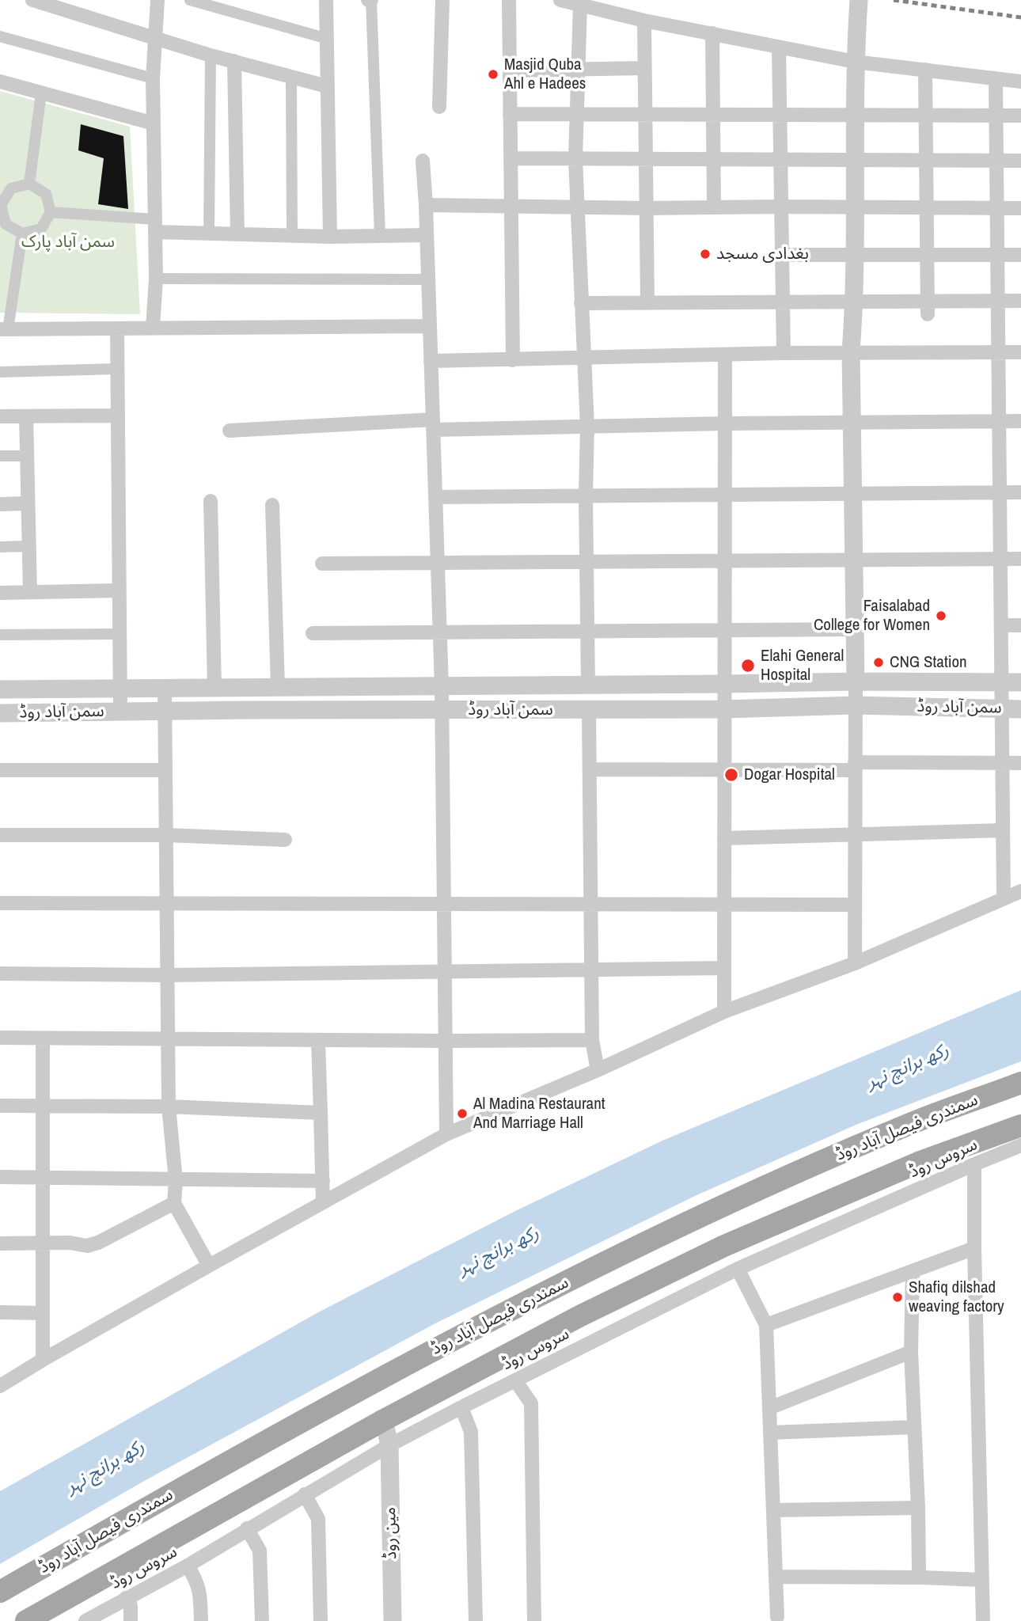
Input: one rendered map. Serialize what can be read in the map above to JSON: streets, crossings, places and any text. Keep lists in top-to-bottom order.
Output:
{
  "streets": {
    "main road": ["سمندری فیصل آباد روڈ"],
    "street": ["سمن آباد روڈ", "سروس روڈ", "مین روڈ"]
  },
  "crossings": [
    ["سروس روڈ", "مین روڈ"]
  ],
  "water": ["رکھ برانچ نہر"],
  "parks": ["سمن آباد پارک"],
  "places": [
    "Masjid Quba Ahl e Hadees",
    "بغدادی مسجد",
    "Faisalabad College for Women",
    "CNG Station",
    "Elahi General Hospital",
    "Dogar Hospital",
    "Al Madina Restaurant And Marriage Hall",
    "Shafiq dilshad weaving factory"
  ]
}
